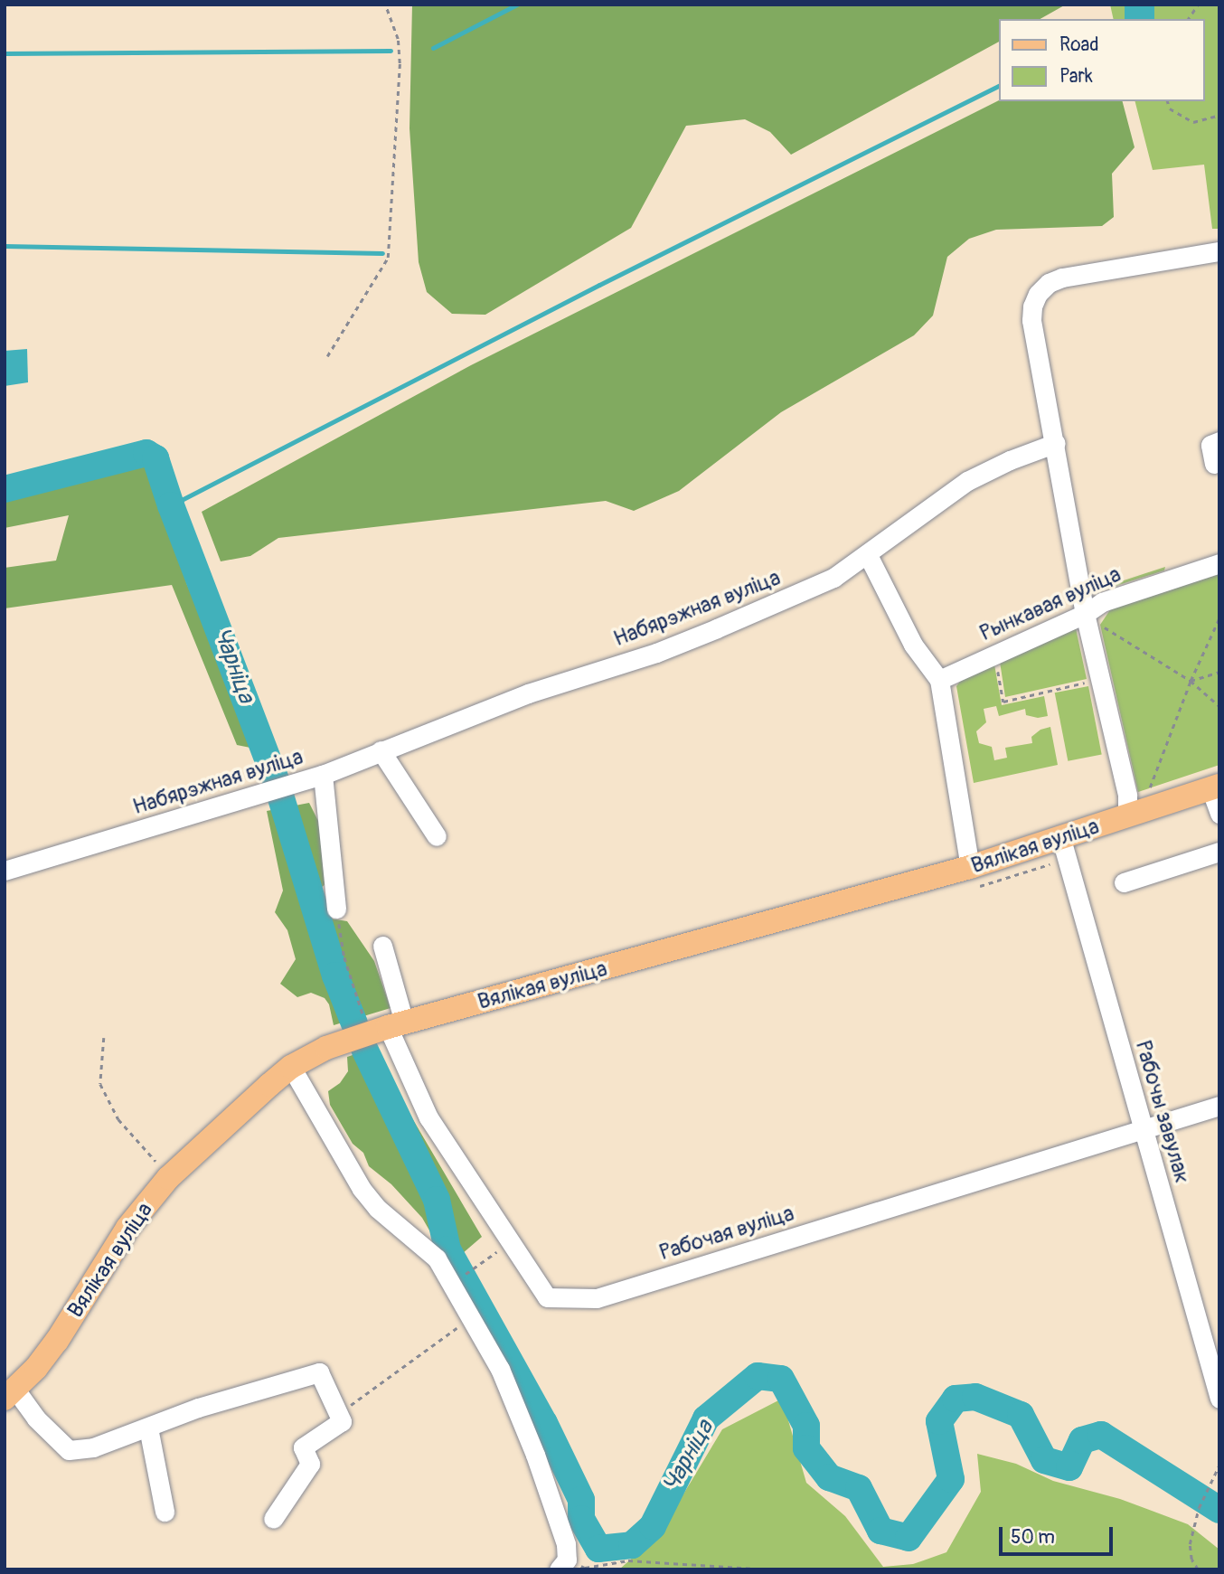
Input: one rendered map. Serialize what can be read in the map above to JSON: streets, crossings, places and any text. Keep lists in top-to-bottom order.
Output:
{
  "streets": {
    "main road": ["Вялікая вуліца"],
    "street": [
      "Рынкавая вуліца",
      "Набярэжная вуліца",
      "Рабочы завулак",
      "Рабочая вуліца"
    ]
  },
  "crossings": [
    ["Вялікая вуліца", "Рабочы завулак"],
    ["Вялікая вуліца", "Рабочая вуліца"],
    ["Рабочы завулак", "Рабочая вуліца"]
  ],
  "water": ["Чарніца"],
  "legend": ["Road", "Park"],
  "scale_bar": "50 m"
}
